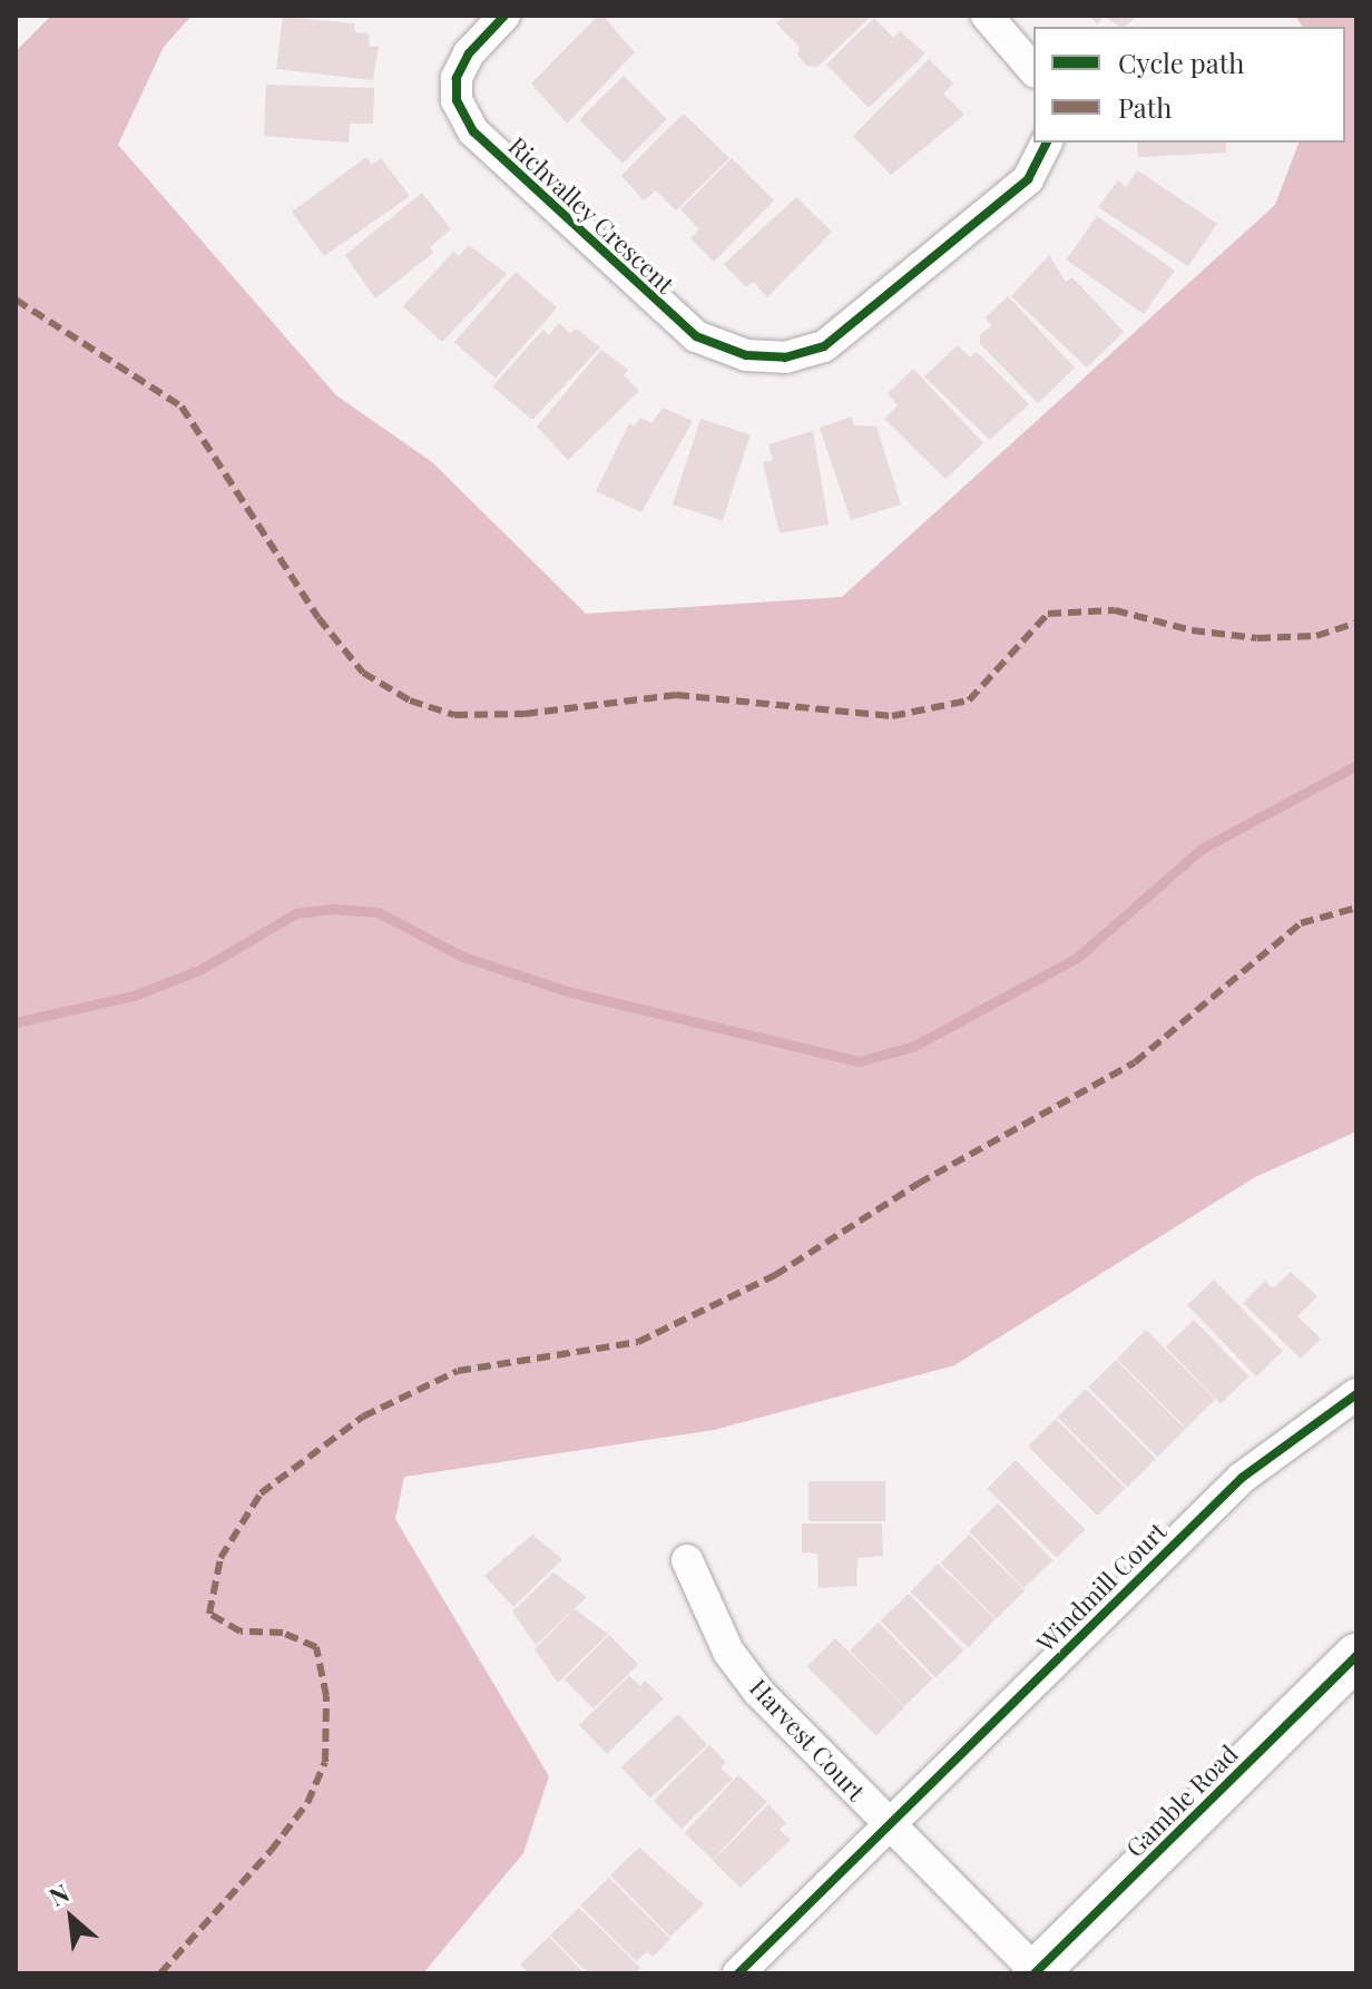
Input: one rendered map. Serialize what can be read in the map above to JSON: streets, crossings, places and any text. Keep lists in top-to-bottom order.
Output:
{
  "streets": {
    "main road": ["Gamble Road"],
    "street": ["Richvalley Crescent", "Windmill Court", "Harvest Court"]
  },
  "crossings": [
    ["Windmill Court", "Harvest Court"],
    ["Harvest Court", "Gamble Road"]
  ],
  "legend": ["Cycle path", "Path"],
  "north": "top left"
}
